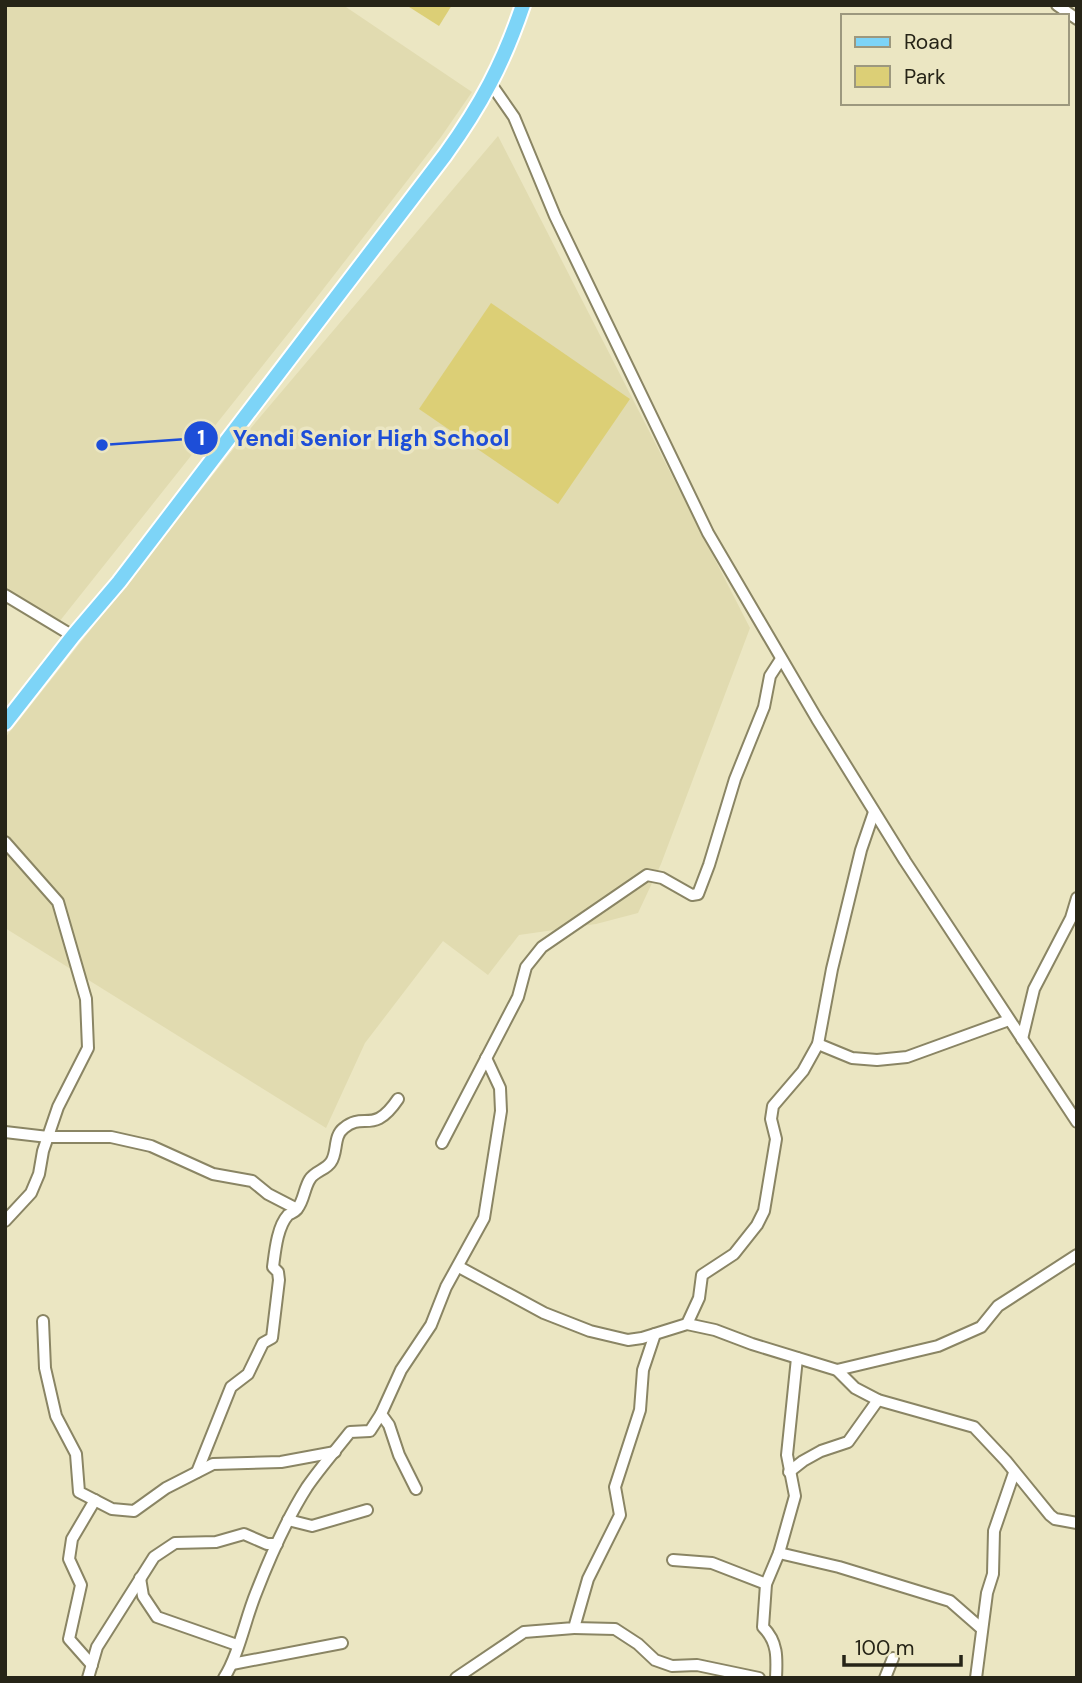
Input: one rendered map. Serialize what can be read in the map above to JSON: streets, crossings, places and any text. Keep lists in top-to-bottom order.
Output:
{
  "places": ["Yendi Senior High School"],
  "legend": ["Road", "Park"],
  "scale_bar": "100 m"
}
